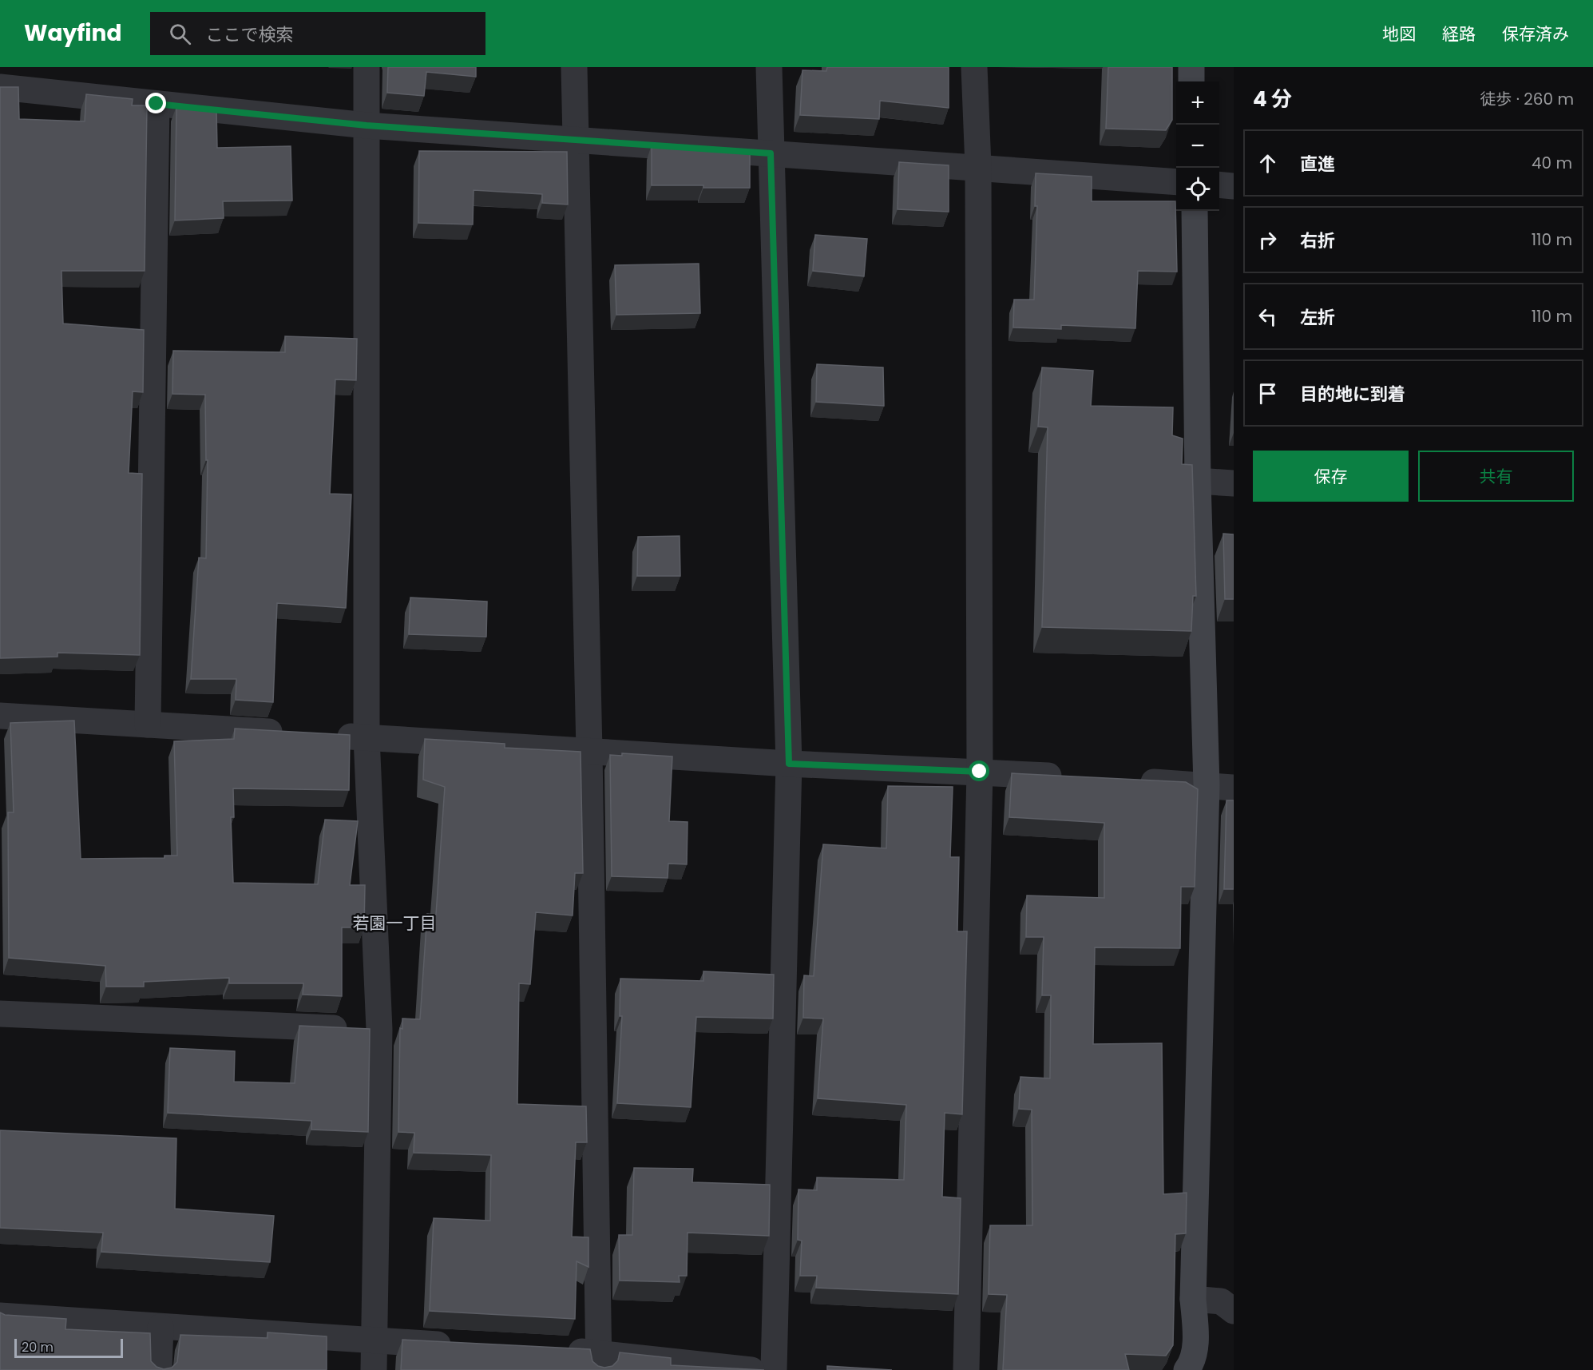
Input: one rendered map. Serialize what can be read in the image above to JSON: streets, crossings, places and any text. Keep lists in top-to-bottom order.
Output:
{
  "districts": ["若園一丁目"],
  "scale_bar": "20 m",
  "page": {
    "header": "Wayfind",
    "search": "ここで検索",
    "nav": ["地図", "経路", "保存済み"],
    "heading": ["4 分", "徒歩 · 260 m"],
    "map_buttons": ["+", "−"],
    "list": [
      ["直進", "40 m"],
      ["右折", "110 m"],
      ["左折", "110 m"],
      "目的地に到着"
    ],
    "buttons": ["保存", "共有"],
    "scale": "20 m"
  }
}
